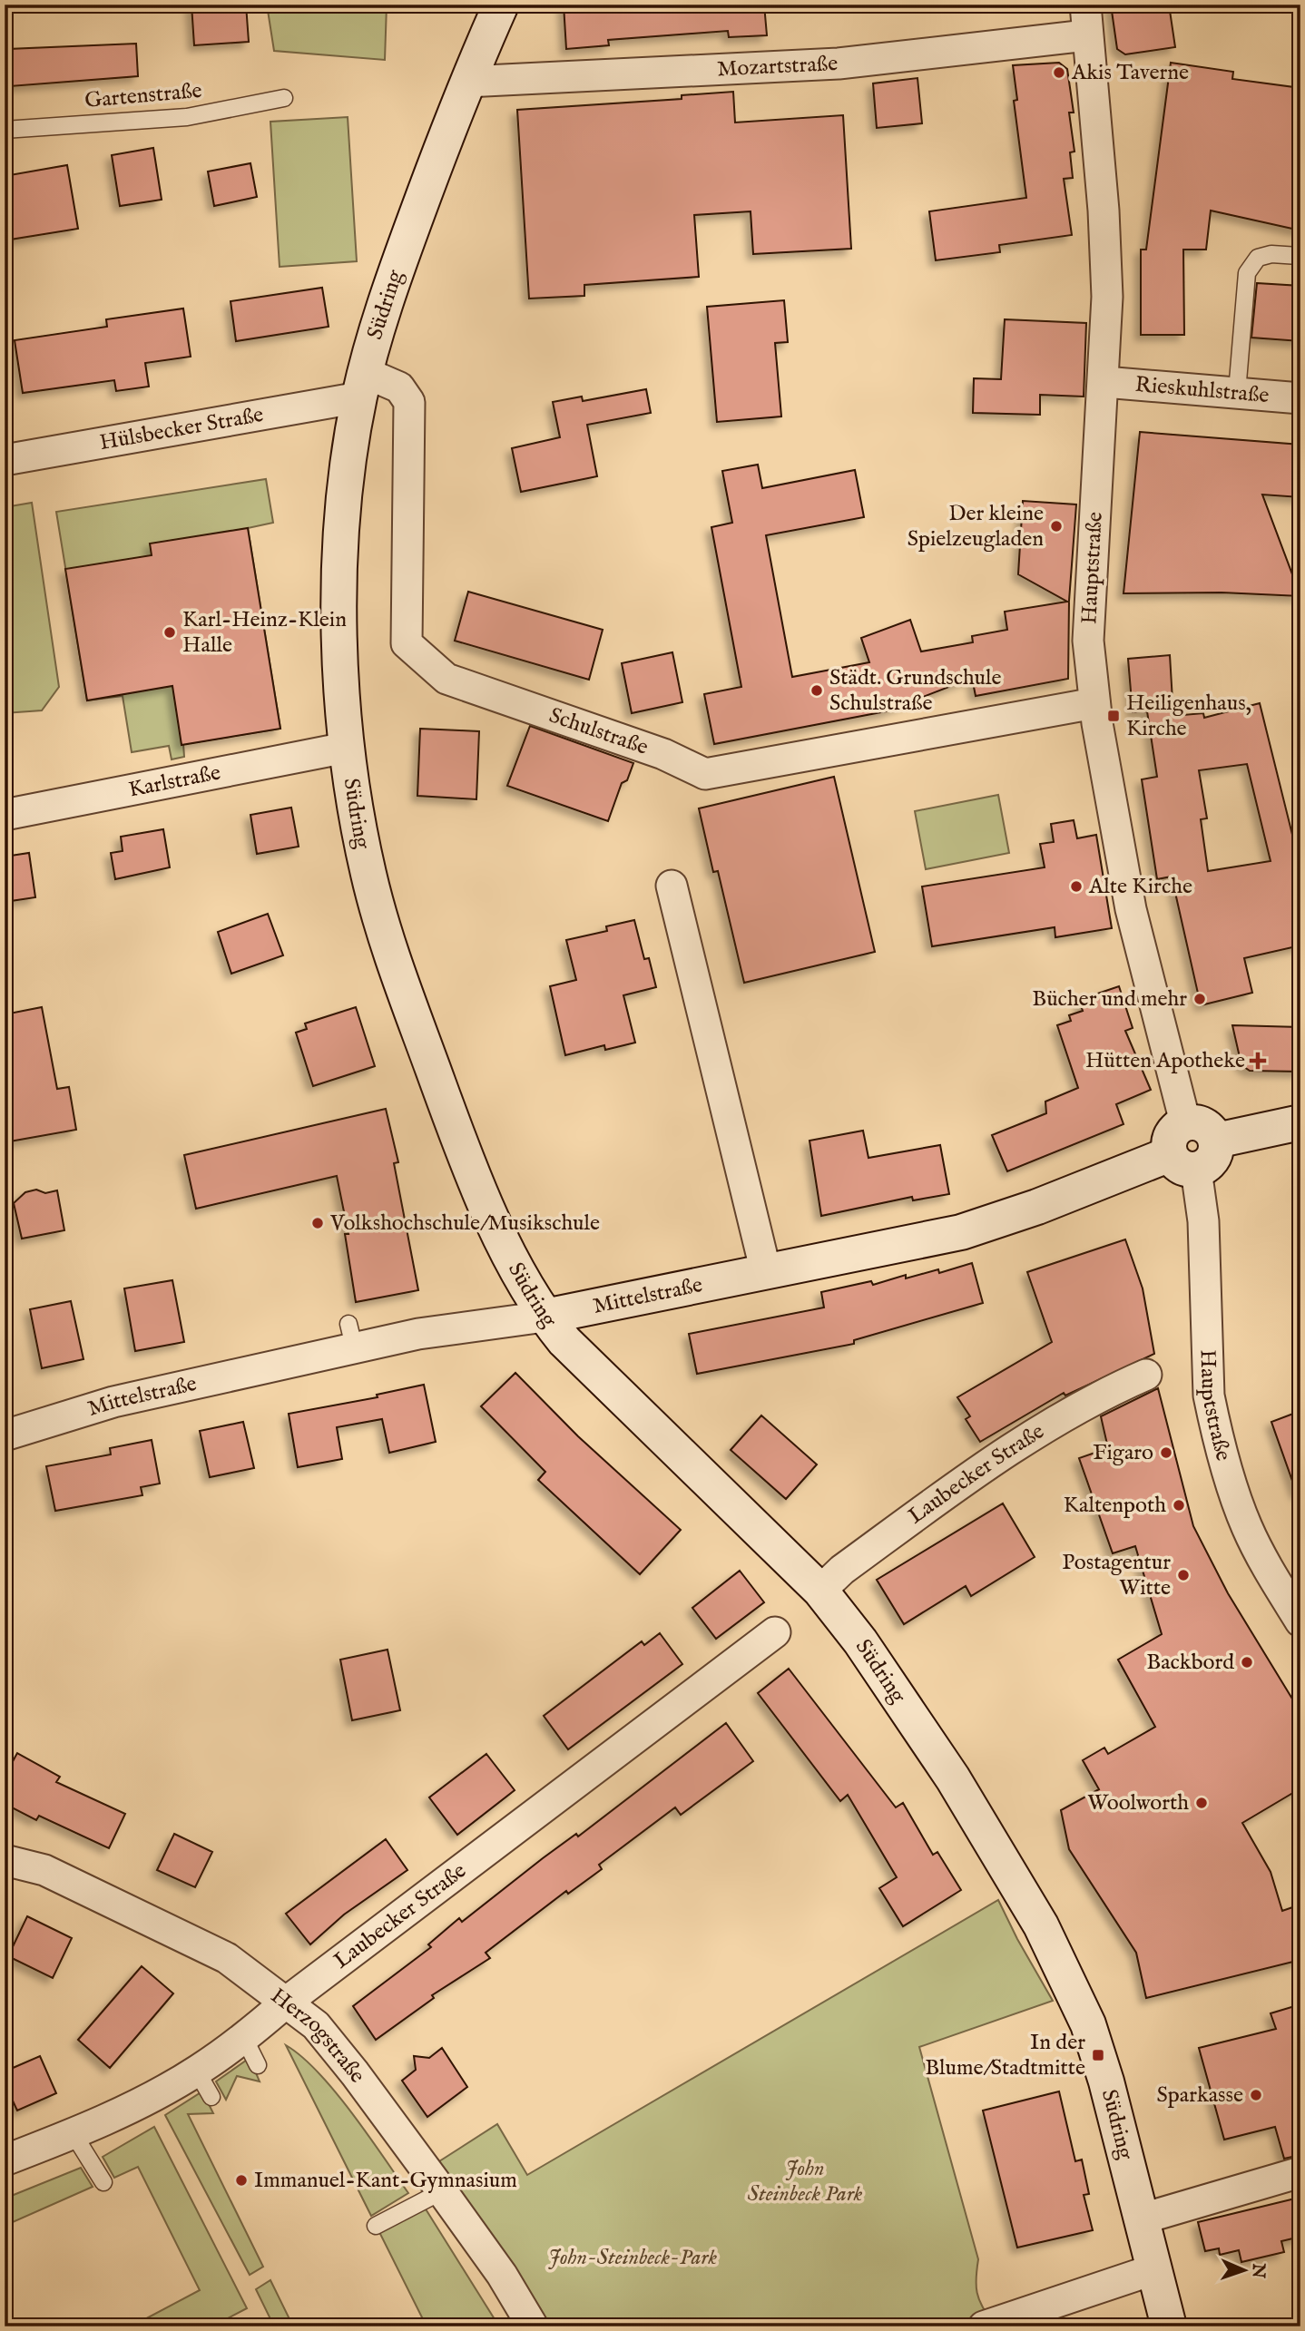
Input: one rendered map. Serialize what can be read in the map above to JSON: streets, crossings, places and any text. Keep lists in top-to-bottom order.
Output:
{
  "streets": {
    "street": [
      "Mozartstraße",
      "Südring",
      "Rieskuhlstraße",
      "Hülsbecker Straße",
      "Hauptstraße",
      "Schulstraße",
      "Karlstraße",
      "Mittelstraße",
      "Laubecker Straße",
      "Herzogstraße"
    ],
    "lane": ["Gartenstraße"]
  },
  "crossings": [
    ["Mozartstraße", "Südring"],
    ["Mozartstraße", "Hauptstraße"],
    ["Südring", "Hülsbecker Straße"],
    ["Südring", "Schulstraße"],
    ["Südring", "Karlstraße"],
    ["Südring", "Mittelstraße"],
    ["Südring", "Laubecker Straße"],
    ["Rieskuhlstraße", "Hauptstraße"],
    ["Hülsbecker Straße", "Schulstraße"],
    ["Hauptstraße", "Schulstraße"],
    ["Hauptstraße", "Mittelstraße"],
    ["Laubecker Straße", "Herzogstraße"]
  ],
  "parks": ["John Steinbeck Park", "John-Steinbeck-Park"],
  "places": {
    "other": [
      "Akis Taverne",
      "Der kleine Spielzeugladen",
      "Karl-Heinz-Klein Halle",
      "Städt. Grundschule Schulstraße",
      "Alte Kirche",
      "Bücher und mehr",
      "Volkshochschule/Musikschule",
      "Figaro",
      "Kaltenpoth",
      "Postagentur Witte",
      "Backbord",
      "Woolworth",
      "Sparkasse",
      "Immanuel-Kant-Gymnasium"
    ],
    "transit": ["Heiligenhaus, Kirche", "In der Blume/Stadtmitte"],
    "health": ["Hütten Apotheke"]
  },
  "north": "right"
}
